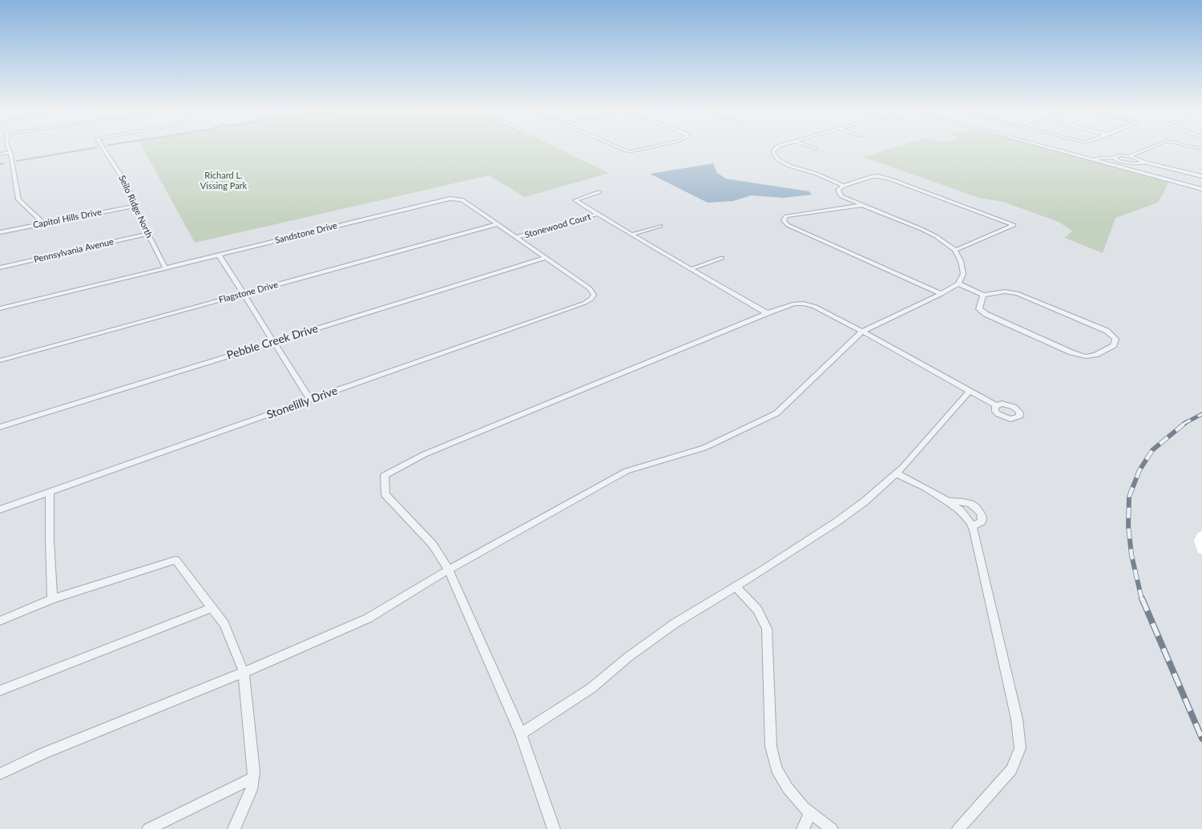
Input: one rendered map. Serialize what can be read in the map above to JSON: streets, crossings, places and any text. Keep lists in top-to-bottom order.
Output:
{
  "streets": {
    "street": [
      "Seilo Ridge North",
      "Capitol Hills Drive",
      "Stonewood Court",
      "Sandstone Drive",
      "Pennsylvania Avenue",
      "Flagstone Drive",
      "Pebble Creek Drive",
      "Stonelilly Drive"
    ]
  },
  "crossings": [
    ["Seilo Ridge North", "Capitol Hills Drive"],
    ["Seilo Ridge North", "Sandstone Drive"],
    ["Seilo Ridge North", "Pennsylvania Avenue"],
    ["Stonewood Court", "Sandstone Drive"],
    ["Sandstone Drive", "Flagstone Drive"],
    ["Sandstone Drive", "Pebble Creek Drive"],
    ["Sandstone Drive", "Stonelilly Drive"]
  ],
  "parks": ["Richard L. Vissing Park"]
}
